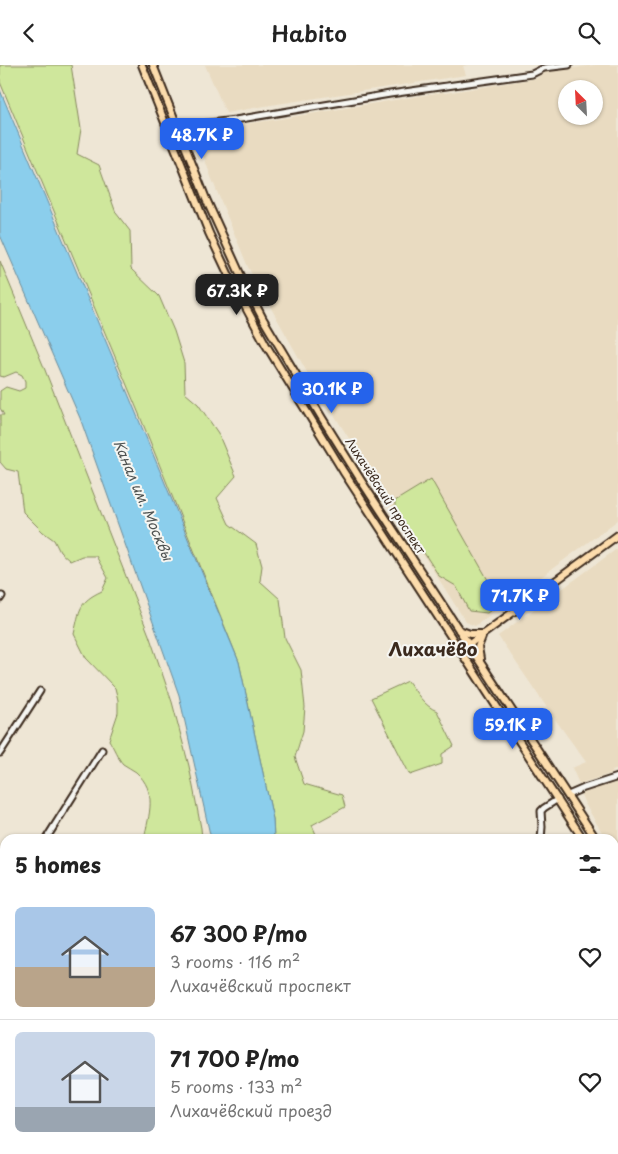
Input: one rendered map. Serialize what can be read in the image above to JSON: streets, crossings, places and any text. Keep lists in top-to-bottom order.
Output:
{
  "streets": {
    "main road": ["Лихачёвский проспект"]
  },
  "districts": ["Лихачёво"],
  "water": ["Канал им. Москвы"],
  "north": "top left",
  "page": {
    "header": "Habito",
    "price": [
      "48.7K ₽",
      "67.3K ₽",
      "30.1K ₽",
      "71.7K ₽",
      "59.1K ₽"
    ],
    "heading": "5 homes",
    "list": [
      {
        "name": "67 300 ₽/mo",
        "note": "3 rooms · 116 m² · Лихачёвский проспект"
      },
      {
        "name": "71 700 ₽/mo",
        "note": "5 rooms · 133 m² · Лихачёвский проезд"
      }
    ]
  }
}
